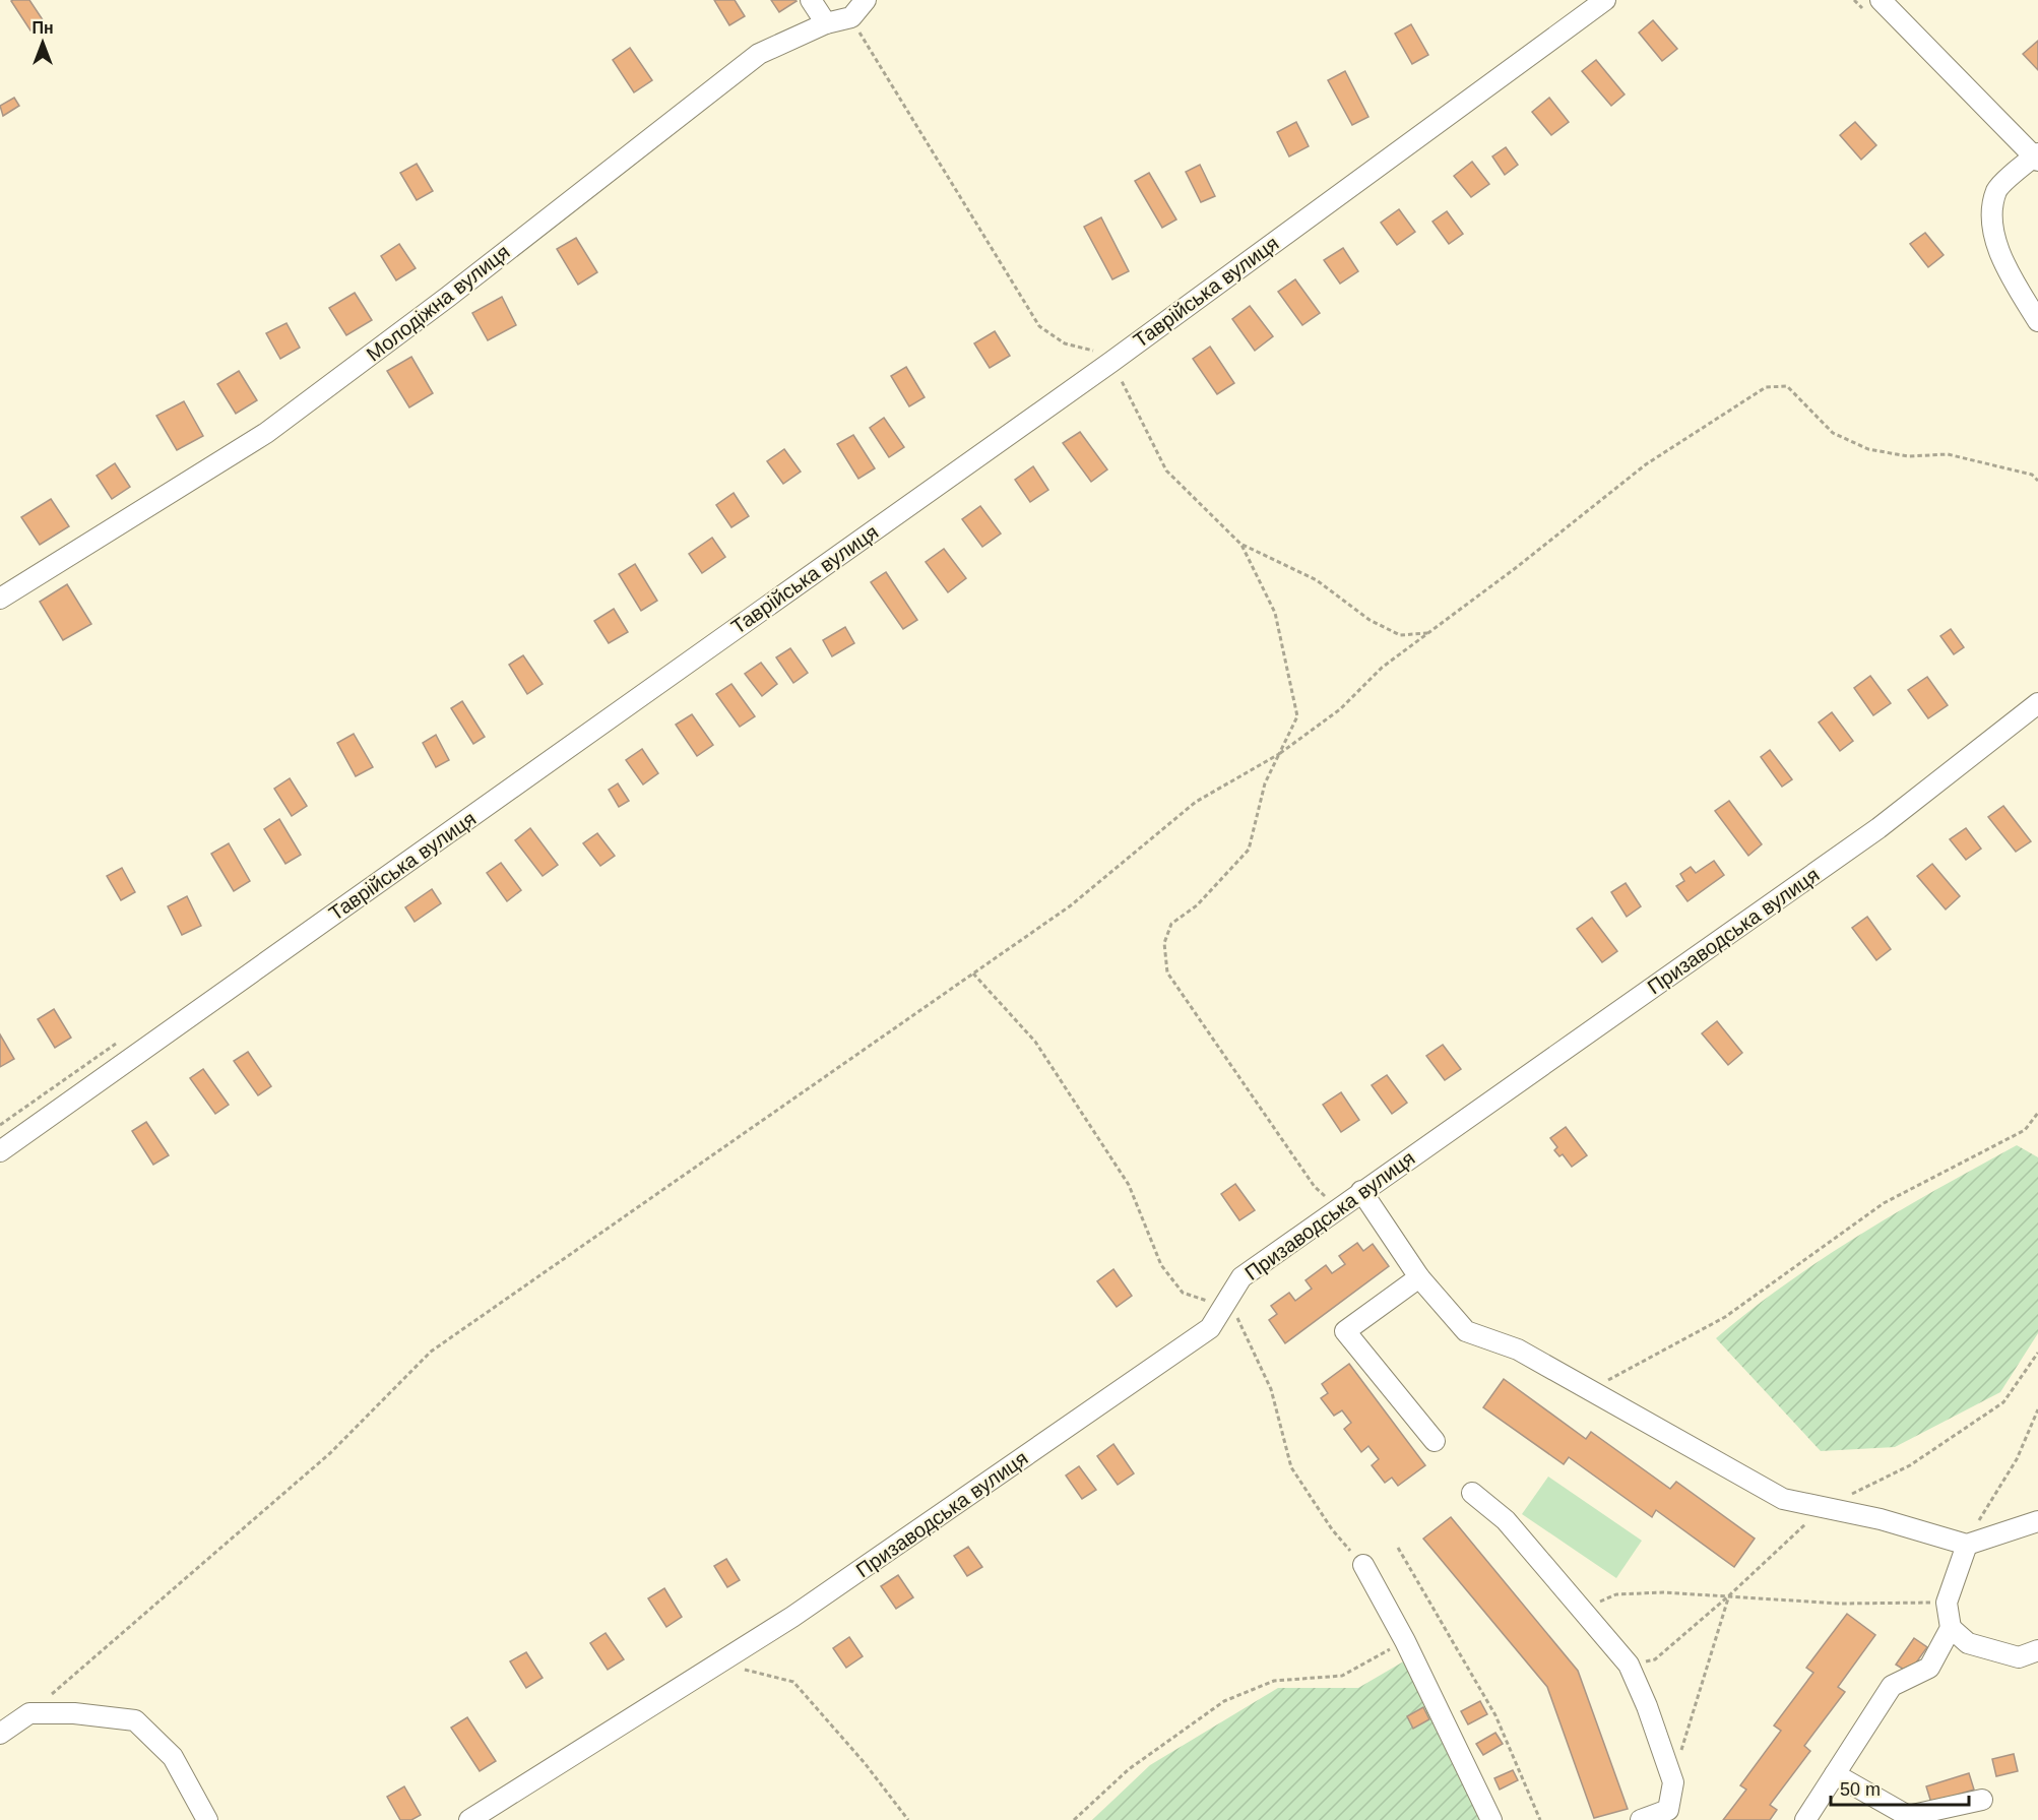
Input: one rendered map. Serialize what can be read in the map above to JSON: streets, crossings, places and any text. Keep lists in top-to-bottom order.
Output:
{
  "streets": {
    "street": ["Таврійська вулиця", "Молодіжна вулиця", "Призаводська вулиця"]
  },
  "scale_bar": "50 m",
  "north": "top"
}
